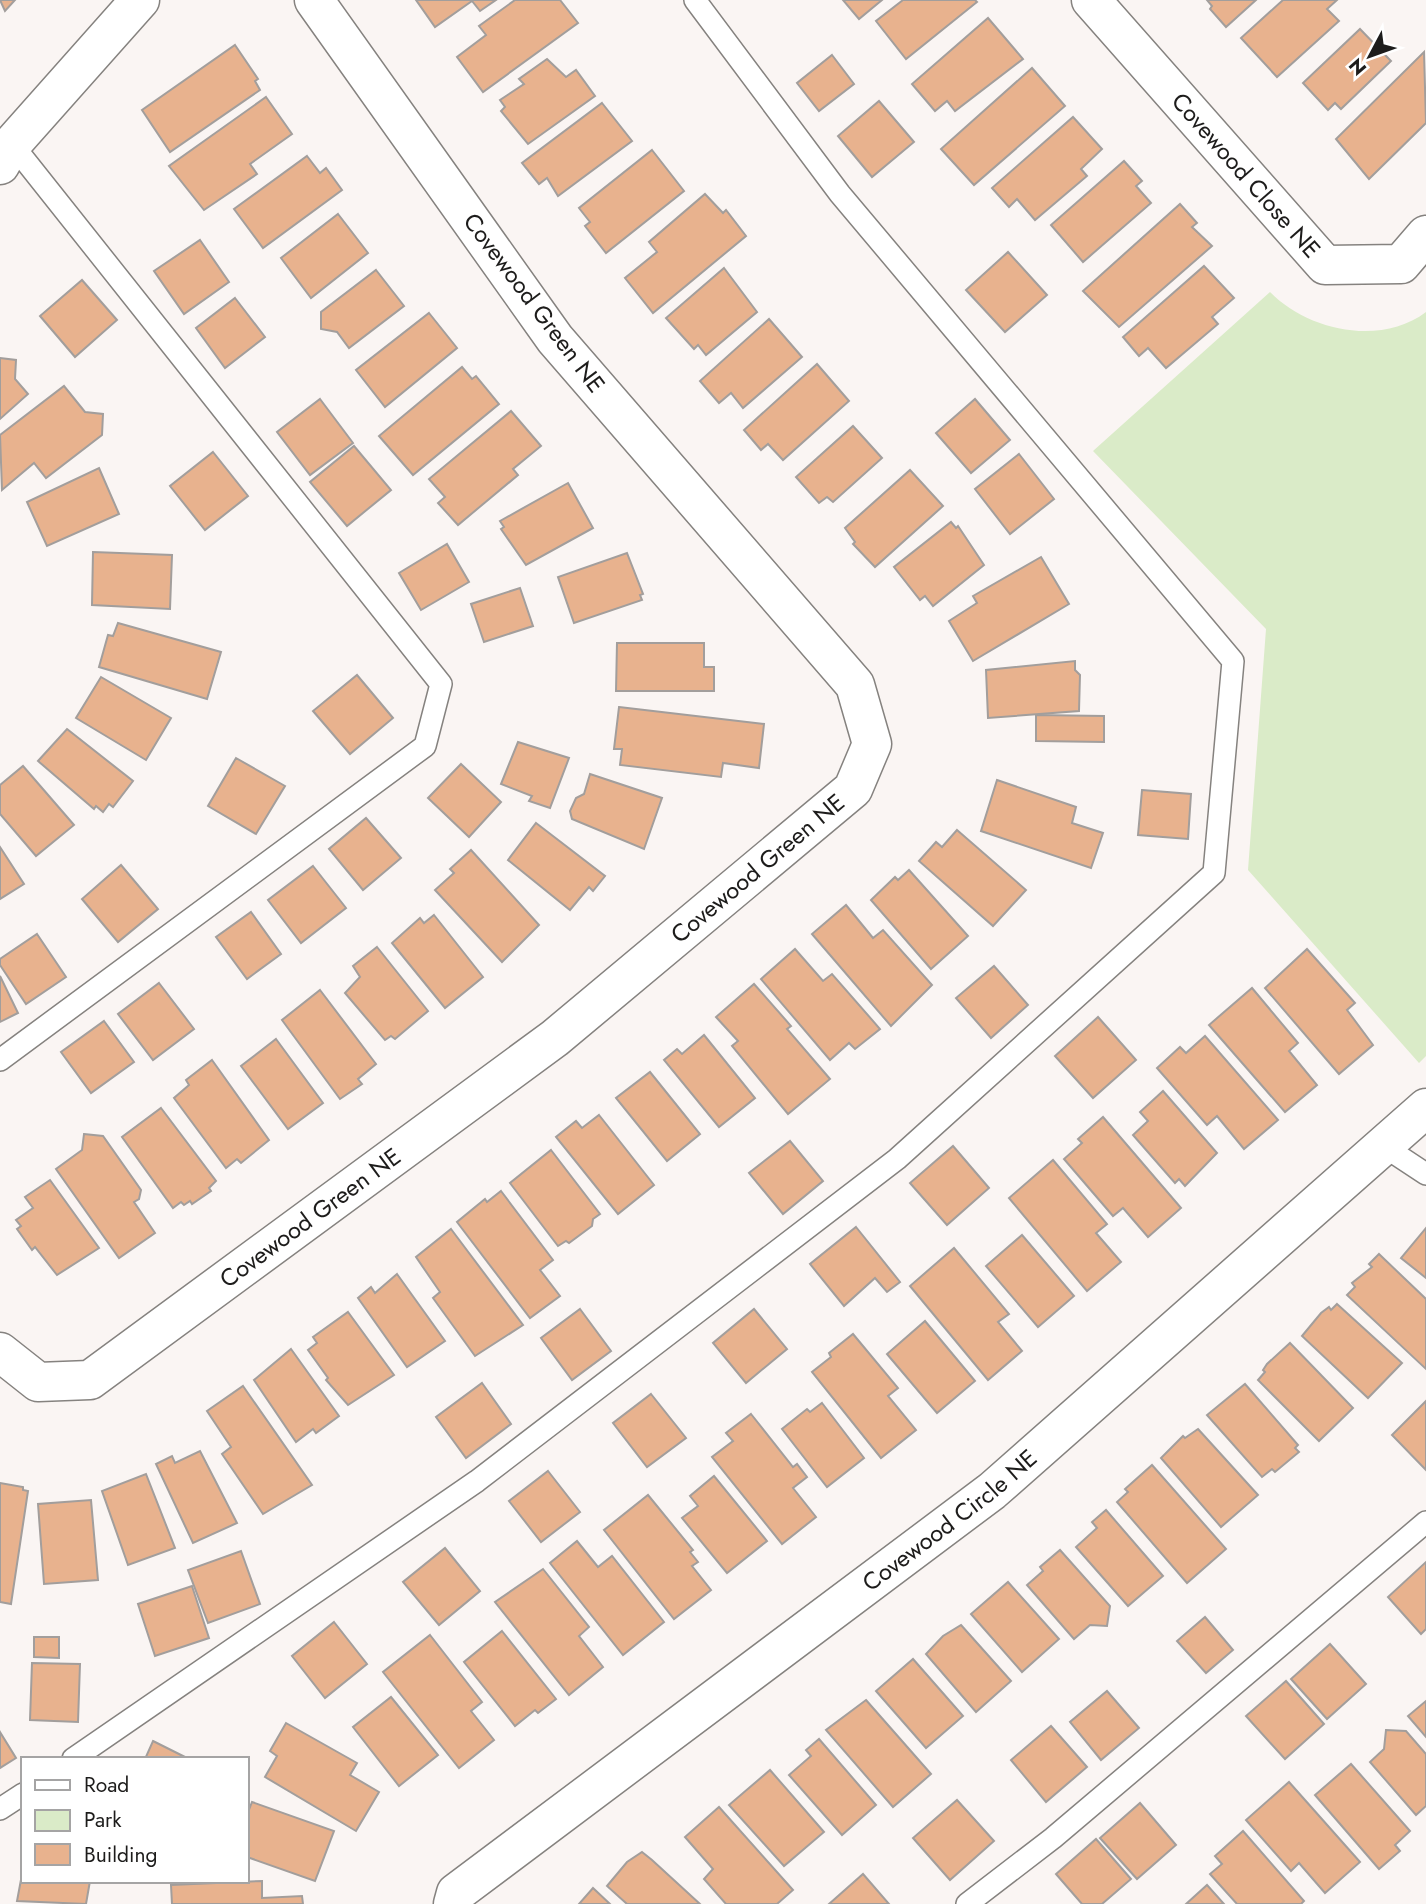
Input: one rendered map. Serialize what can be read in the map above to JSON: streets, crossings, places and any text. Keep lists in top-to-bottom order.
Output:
{
  "streets": {
    "street": ["Covewood Close NE", "Covewood Green NE", "Covewood Circle NE"]
  },
  "legend": ["Road", "Park", "Building"],
  "north": "bottom left"
}
